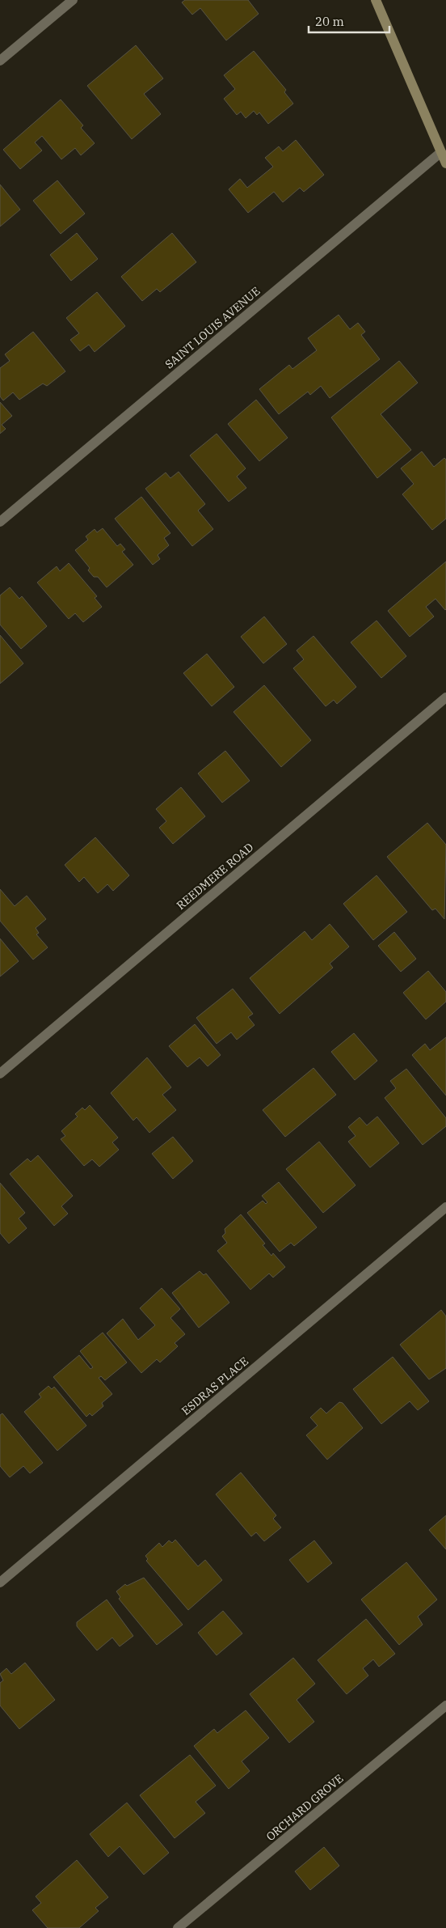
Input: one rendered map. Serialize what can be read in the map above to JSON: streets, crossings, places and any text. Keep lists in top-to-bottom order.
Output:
{
  "streets": {
    "street": [
      "SAINT LOUIS AVENUE",
      "REEDMERE ROAD",
      "ESDRAS PLACE",
      "ORCHARD GROVE"
    ]
  },
  "scale_bar": "20 m"
}
